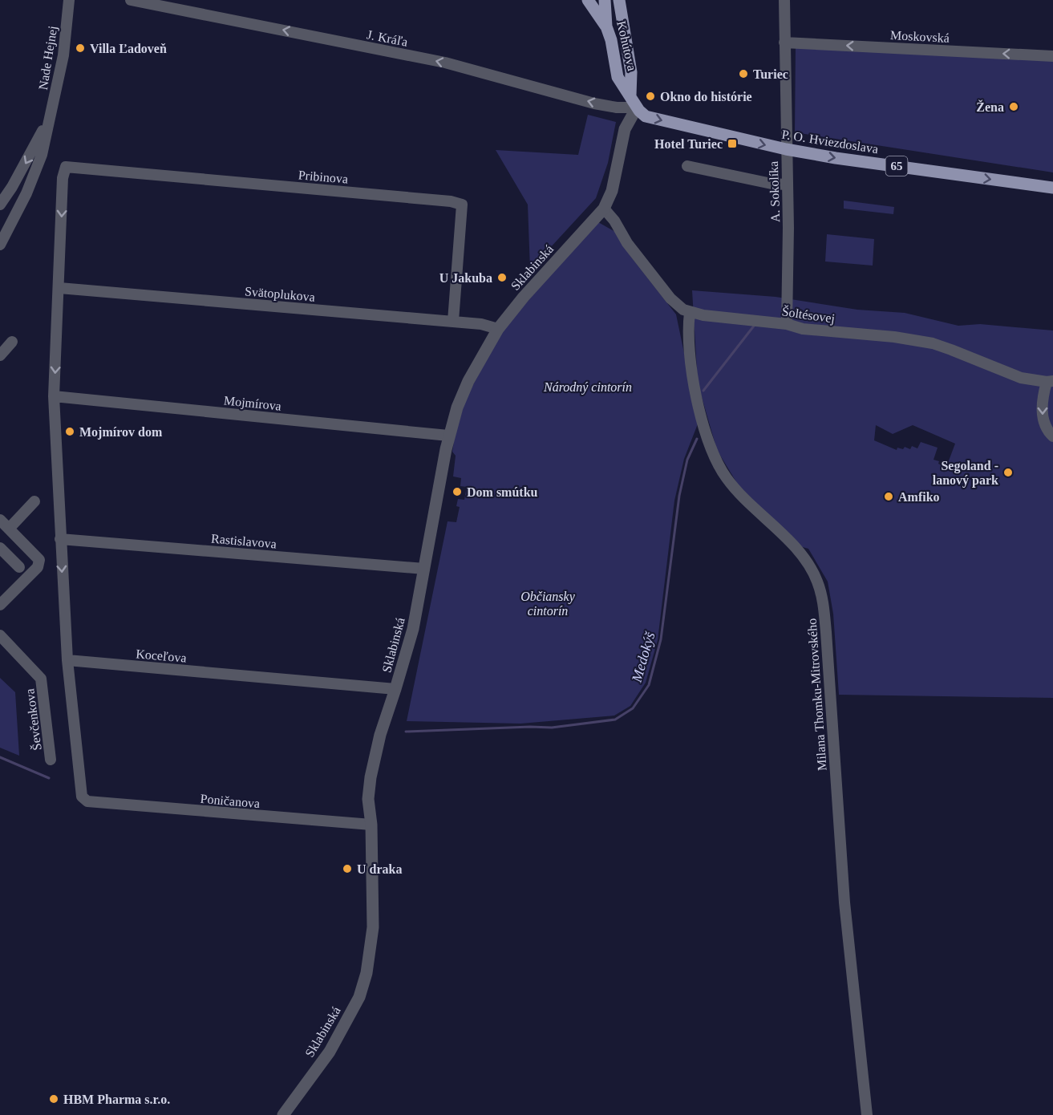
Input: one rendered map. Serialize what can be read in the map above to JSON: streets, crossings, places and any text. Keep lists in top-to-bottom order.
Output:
{
  "streets": {
    "main road": ["Kohútova", "P. O. Hviezdoslava", "65"],
    "street": [
      "Moskovská",
      "J. Kráľa",
      "Nade Hejnej",
      "Pribinova",
      "A. Sokolíka",
      "Sklabinská",
      "Svätoplukova",
      "Šoltésovej",
      "Mojmírova",
      "Rastislavova",
      "Koceľova",
      "Milana Thomku-Mitrovského",
      "Ševčenkova",
      "Poničanova"
    ]
  },
  "crossings": [
    ["Moskovská", "A. Sokolíka"],
    ["J. Kráľa", "Kohútova"],
    ["J. Kráľa", "P. O. Hviezdoslava"],
    ["Kohútova", "P. O. Hviezdoslava"],
    ["Kohútova", "65"],
    ["P. O. Hviezdoslava", "A. Sokolíka"],
    ["Pribinova", "Svätoplukova"],
    ["A. Sokolíka", "Šoltésovej"],
    ["Sklabinská", "Svätoplukova"],
    ["Sklabinská", "Mojmírova"],
    ["Sklabinská", "Rastislavova"],
    ["Sklabinská", "Koceľova"],
    ["Sklabinská", "Poničanova"],
    ["Šoltésovej", "Milana Thomku-Mitrovského"],
    ["Koceľova", "Poničanova"]
  ],
  "one_way": ["Moskovská", "J. Kráľa", "P. O. Hviezdoslava"],
  "water": ["Medokýš"],
  "parks": ["Národný cintorín", "Občiansky cintorín"],
  "places": {
    "other": [
      "Villa Ľadoveň",
      "Turiec",
      "Okno do histórie",
      "Žena",
      "U Jakuba",
      "Mojmírov dom",
      "Segoland - lanový park",
      "Dom smútku",
      "Amfiko",
      "U draka",
      "HBM Pharma s.r.o."
    ],
    "transit": ["Hotel Turiec"]
  }
}
